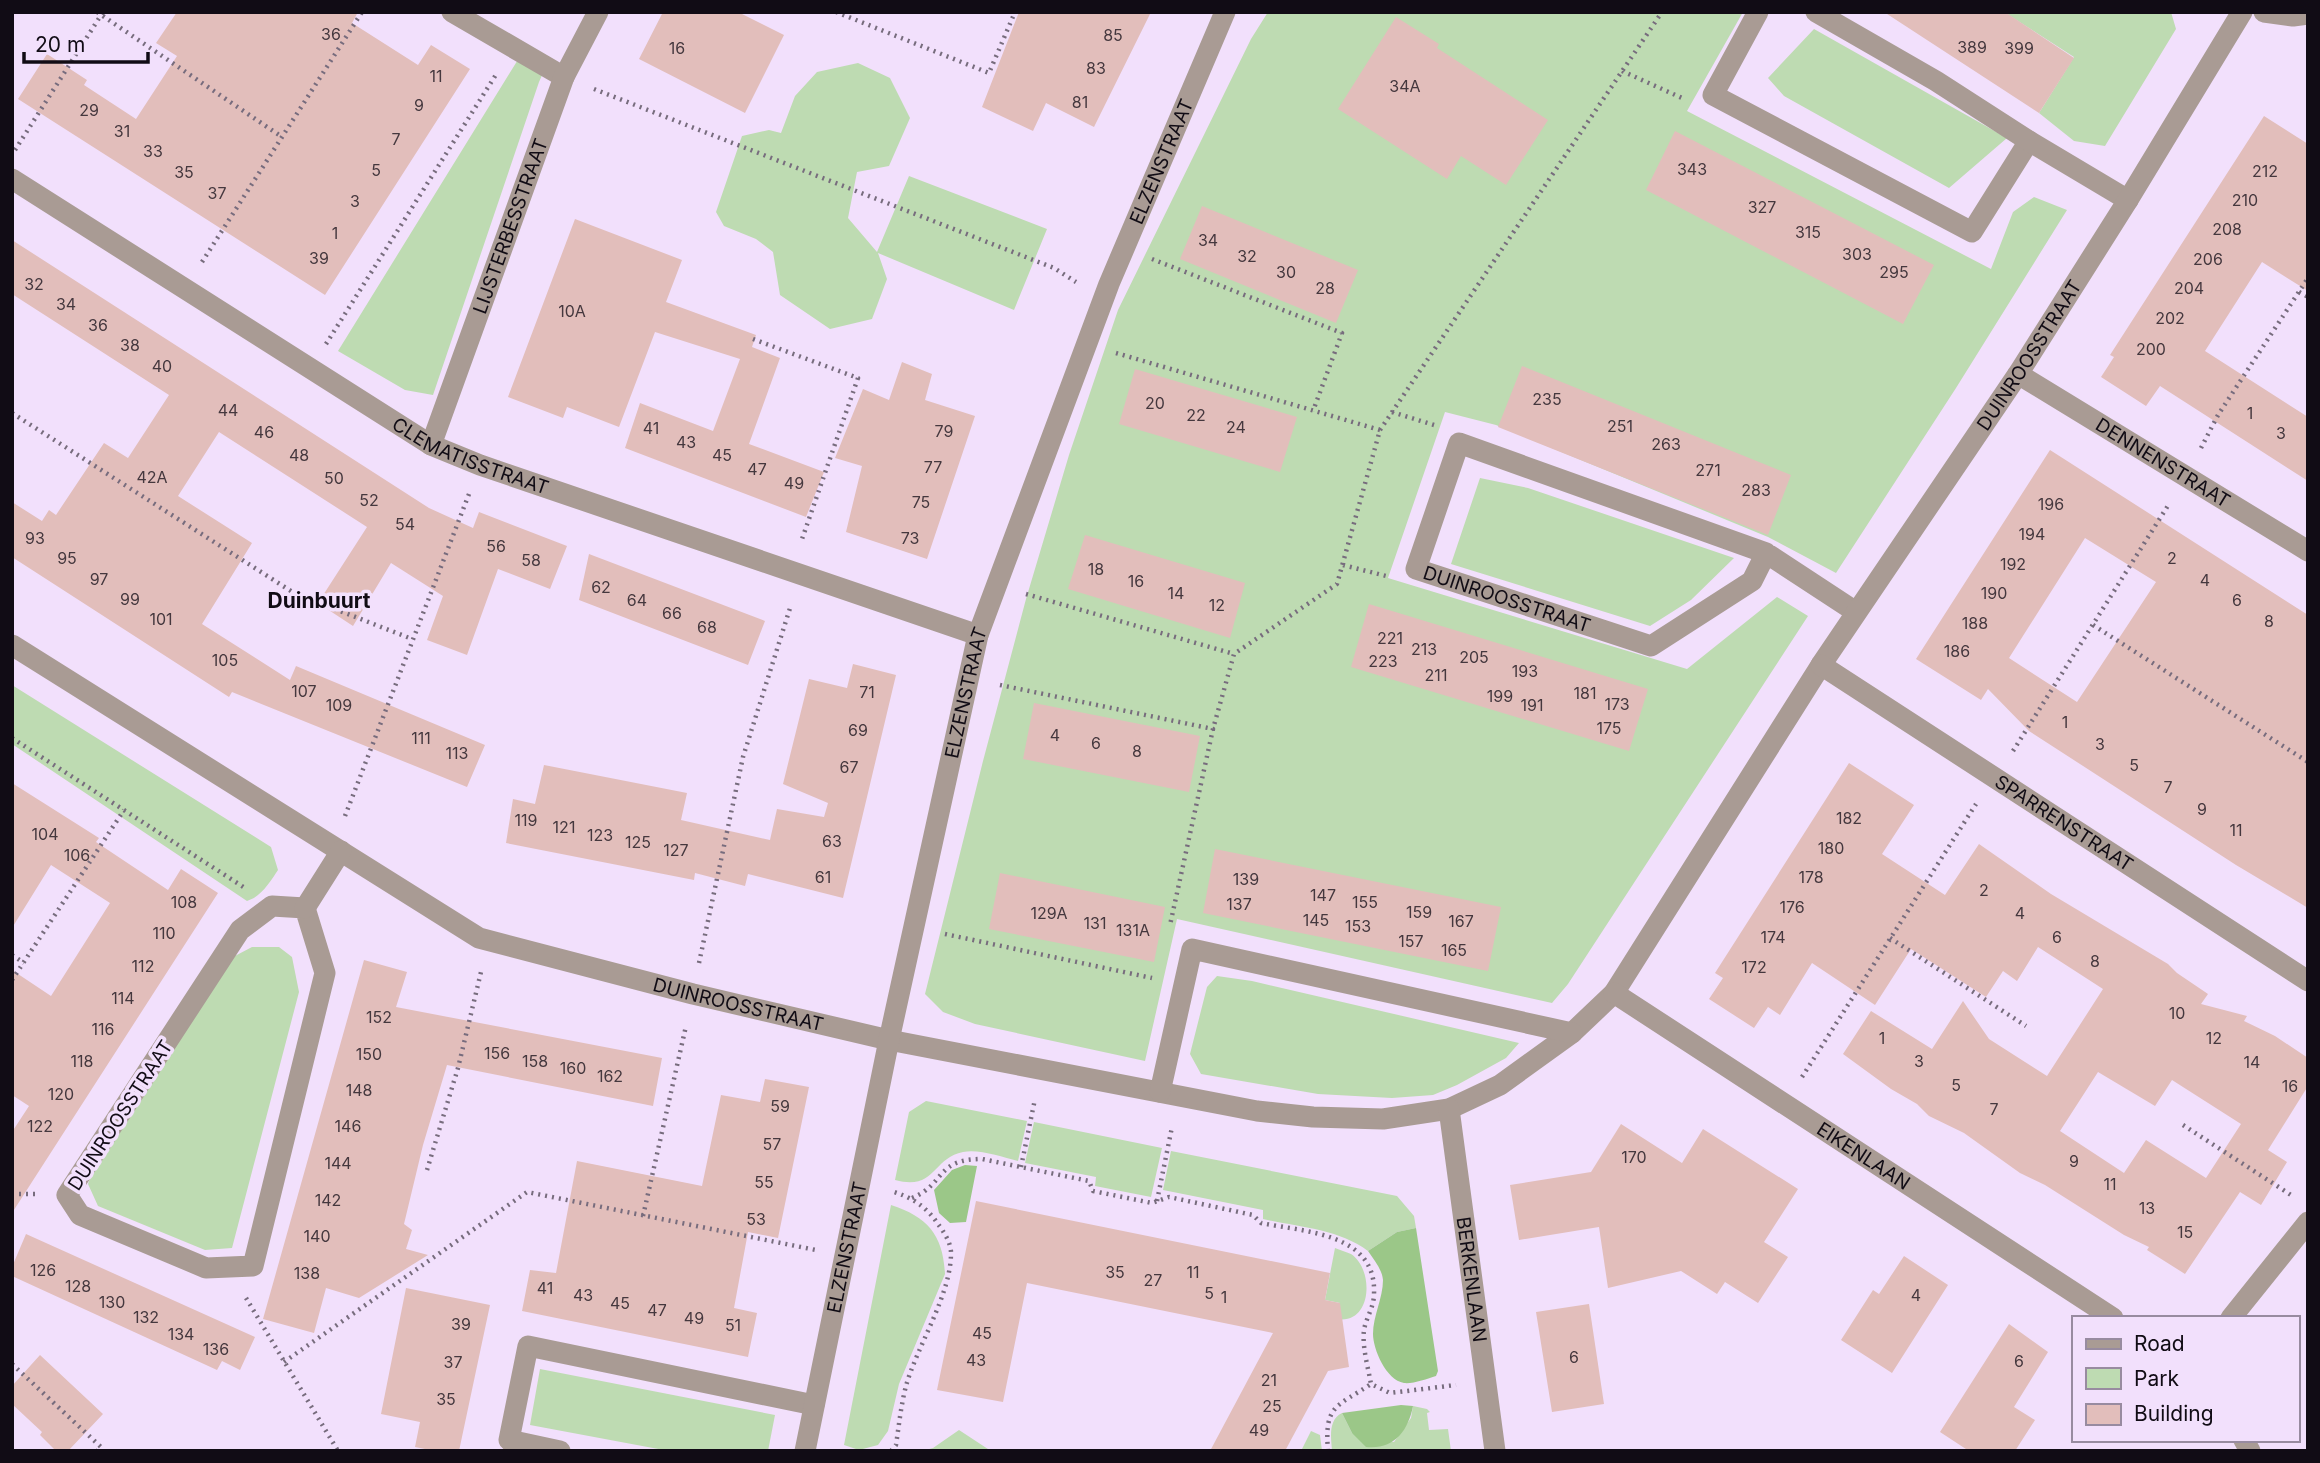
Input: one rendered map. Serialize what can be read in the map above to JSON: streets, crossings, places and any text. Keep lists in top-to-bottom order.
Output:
{
  "streets": {
    "street": [
      "ELZENSTRAAT",
      "LIJSTERBESSTRAAT",
      "DUINROOSSTRAAT",
      "CLEMATISSTRAAT",
      "DENNENSTRAAT",
      "SPARRENSTRAAT",
      "EIKENLAAN",
      "BERKENLAAN"
    ]
  },
  "crossings": [
    ["ELZENSTRAAT", "DUINROOSSTRAAT"],
    ["ELZENSTRAAT", "CLEMATISSTRAAT"],
    ["LIJSTERBESSTRAAT", "CLEMATISSTRAAT"],
    ["DUINROOSSTRAAT", "DENNENSTRAAT"],
    ["DUINROOSSTRAAT", "SPARRENSTRAAT"],
    ["DUINROOSSTRAAT", "EIKENLAAN"],
    ["DUINROOSSTRAAT", "BERKENLAAN"]
  ],
  "districts": ["Duinbuurt"],
  "house_numbers": [
    "36",
    "85",
    "389",
    "16",
    "399",
    "83",
    "11",
    "34A",
    "81",
    "9",
    "29",
    "31",
    "7",
    "33",
    "343",
    "5",
    "212",
    "35",
    "37",
    "210",
    "3",
    "327",
    "208",
    "315",
    "1",
    "34",
    "303",
    "32",
    "39",
    "206",
    "30",
    "295",
    "32",
    "28",
    "204",
    "34",
    "10A",
    "202",
    "36",
    "38",
    "200",
    "40",
    "235",
    "20",
    "44",
    "1",
    "22",
    "251",
    "24",
    "41",
    "79",
    "46",
    "3",
    "43",
    "263",
    "48",
    "45",
    "77",
    "47",
    "271",
    "42A",
    "50",
    "49",
    "283",
    "52",
    "75",
    "196",
    "54",
    "194",
    "93",
    "73",
    "56",
    "95",
    "2",
    "58",
    "192",
    "18",
    "97",
    "4",
    "16",
    "62",
    "14",
    "190",
    "99",
    "64",
    "6",
    "12",
    "66",
    "101",
    "8",
    "188",
    "68",
    "221",
    "213",
    "186",
    "205",
    "105",
    "223",
    "193",
    "211",
    "107",
    "71",
    "181",
    "199",
    "173",
    "109",
    "191",
    "1",
    "175",
    "69",
    "4",
    "111",
    "6",
    "3",
    "8",
    "113",
    "5",
    "67",
    "7",
    "9",
    "182",
    "119",
    "121",
    "11",
    "104",
    "123",
    "63",
    "125",
    "180",
    "127",
    "106",
    "61",
    "178",
    "139",
    "2",
    "147",
    "108",
    "155",
    "137",
    "176",
    "159",
    "129A",
    "4",
    "145",
    "167",
    "131",
    "153",
    "131A",
    "110",
    "174",
    "6",
    "157",
    "165",
    "8",
    "112",
    "172",
    "114",
    "10",
    "152",
    "116",
    "1",
    "12",
    "156",
    "150",
    "118",
    "158",
    "3",
    "14",
    "160",
    "162",
    "5",
    "16",
    "148",
    "120",
    "59",
    "7",
    "122",
    "146",
    "57",
    "170",
    "9",
    "144",
    "55",
    "11",
    "142",
    "13",
    "53",
    "15",
    "140",
    "126",
    "35",
    "11",
    "138",
    "27",
    "128",
    "41",
    "5",
    "43",
    "4",
    "1",
    "130",
    "45",
    "47",
    "132",
    "49",
    "39",
    "51",
    "45",
    "134",
    "136",
    "6",
    "43",
    "6",
    "37",
    "21",
    "35",
    "25",
    "49"
  ],
  "legend": ["Road", "Park", "Building"],
  "scale_bar": "20 m"
}
